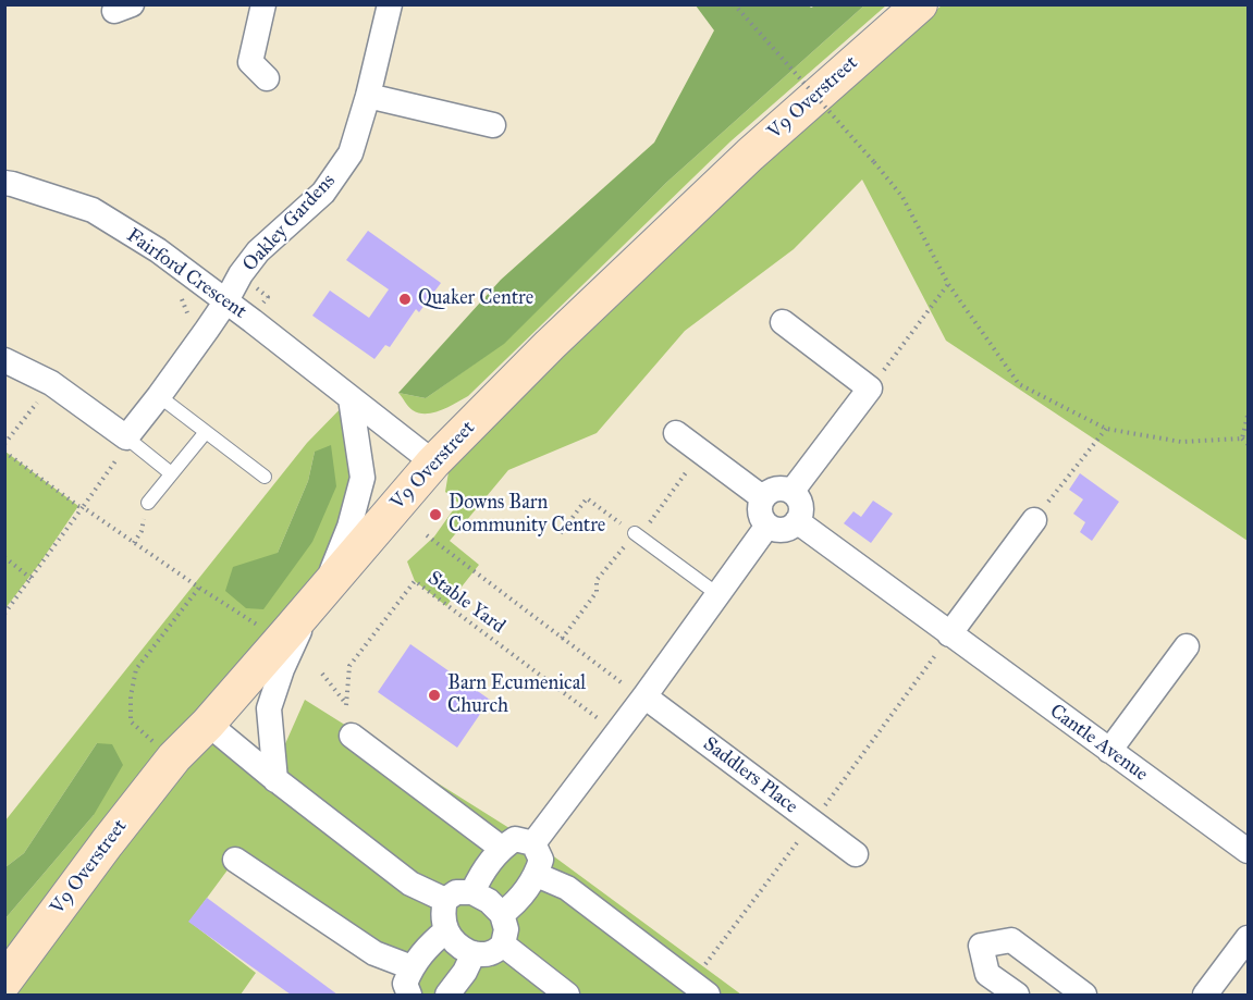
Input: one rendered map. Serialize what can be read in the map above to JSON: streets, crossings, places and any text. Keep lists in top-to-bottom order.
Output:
{
  "streets": {
    "street": [
      "V9 Overstreet",
      "Oakley Gardens",
      "Fairford Crescent",
      "Cantle Avenue",
      "Saddlers Place"
    ],
    "path": ["Stable Yard"]
  },
  "crossings": [
    ["V9 Overstreet", "Fairford Crescent"],
    ["Oakley Gardens", "Fairford Crescent"]
  ],
  "places": ["Quaker Centre", "Downs Barn Community Centre", "Barn Ecumenical Church"]
}
